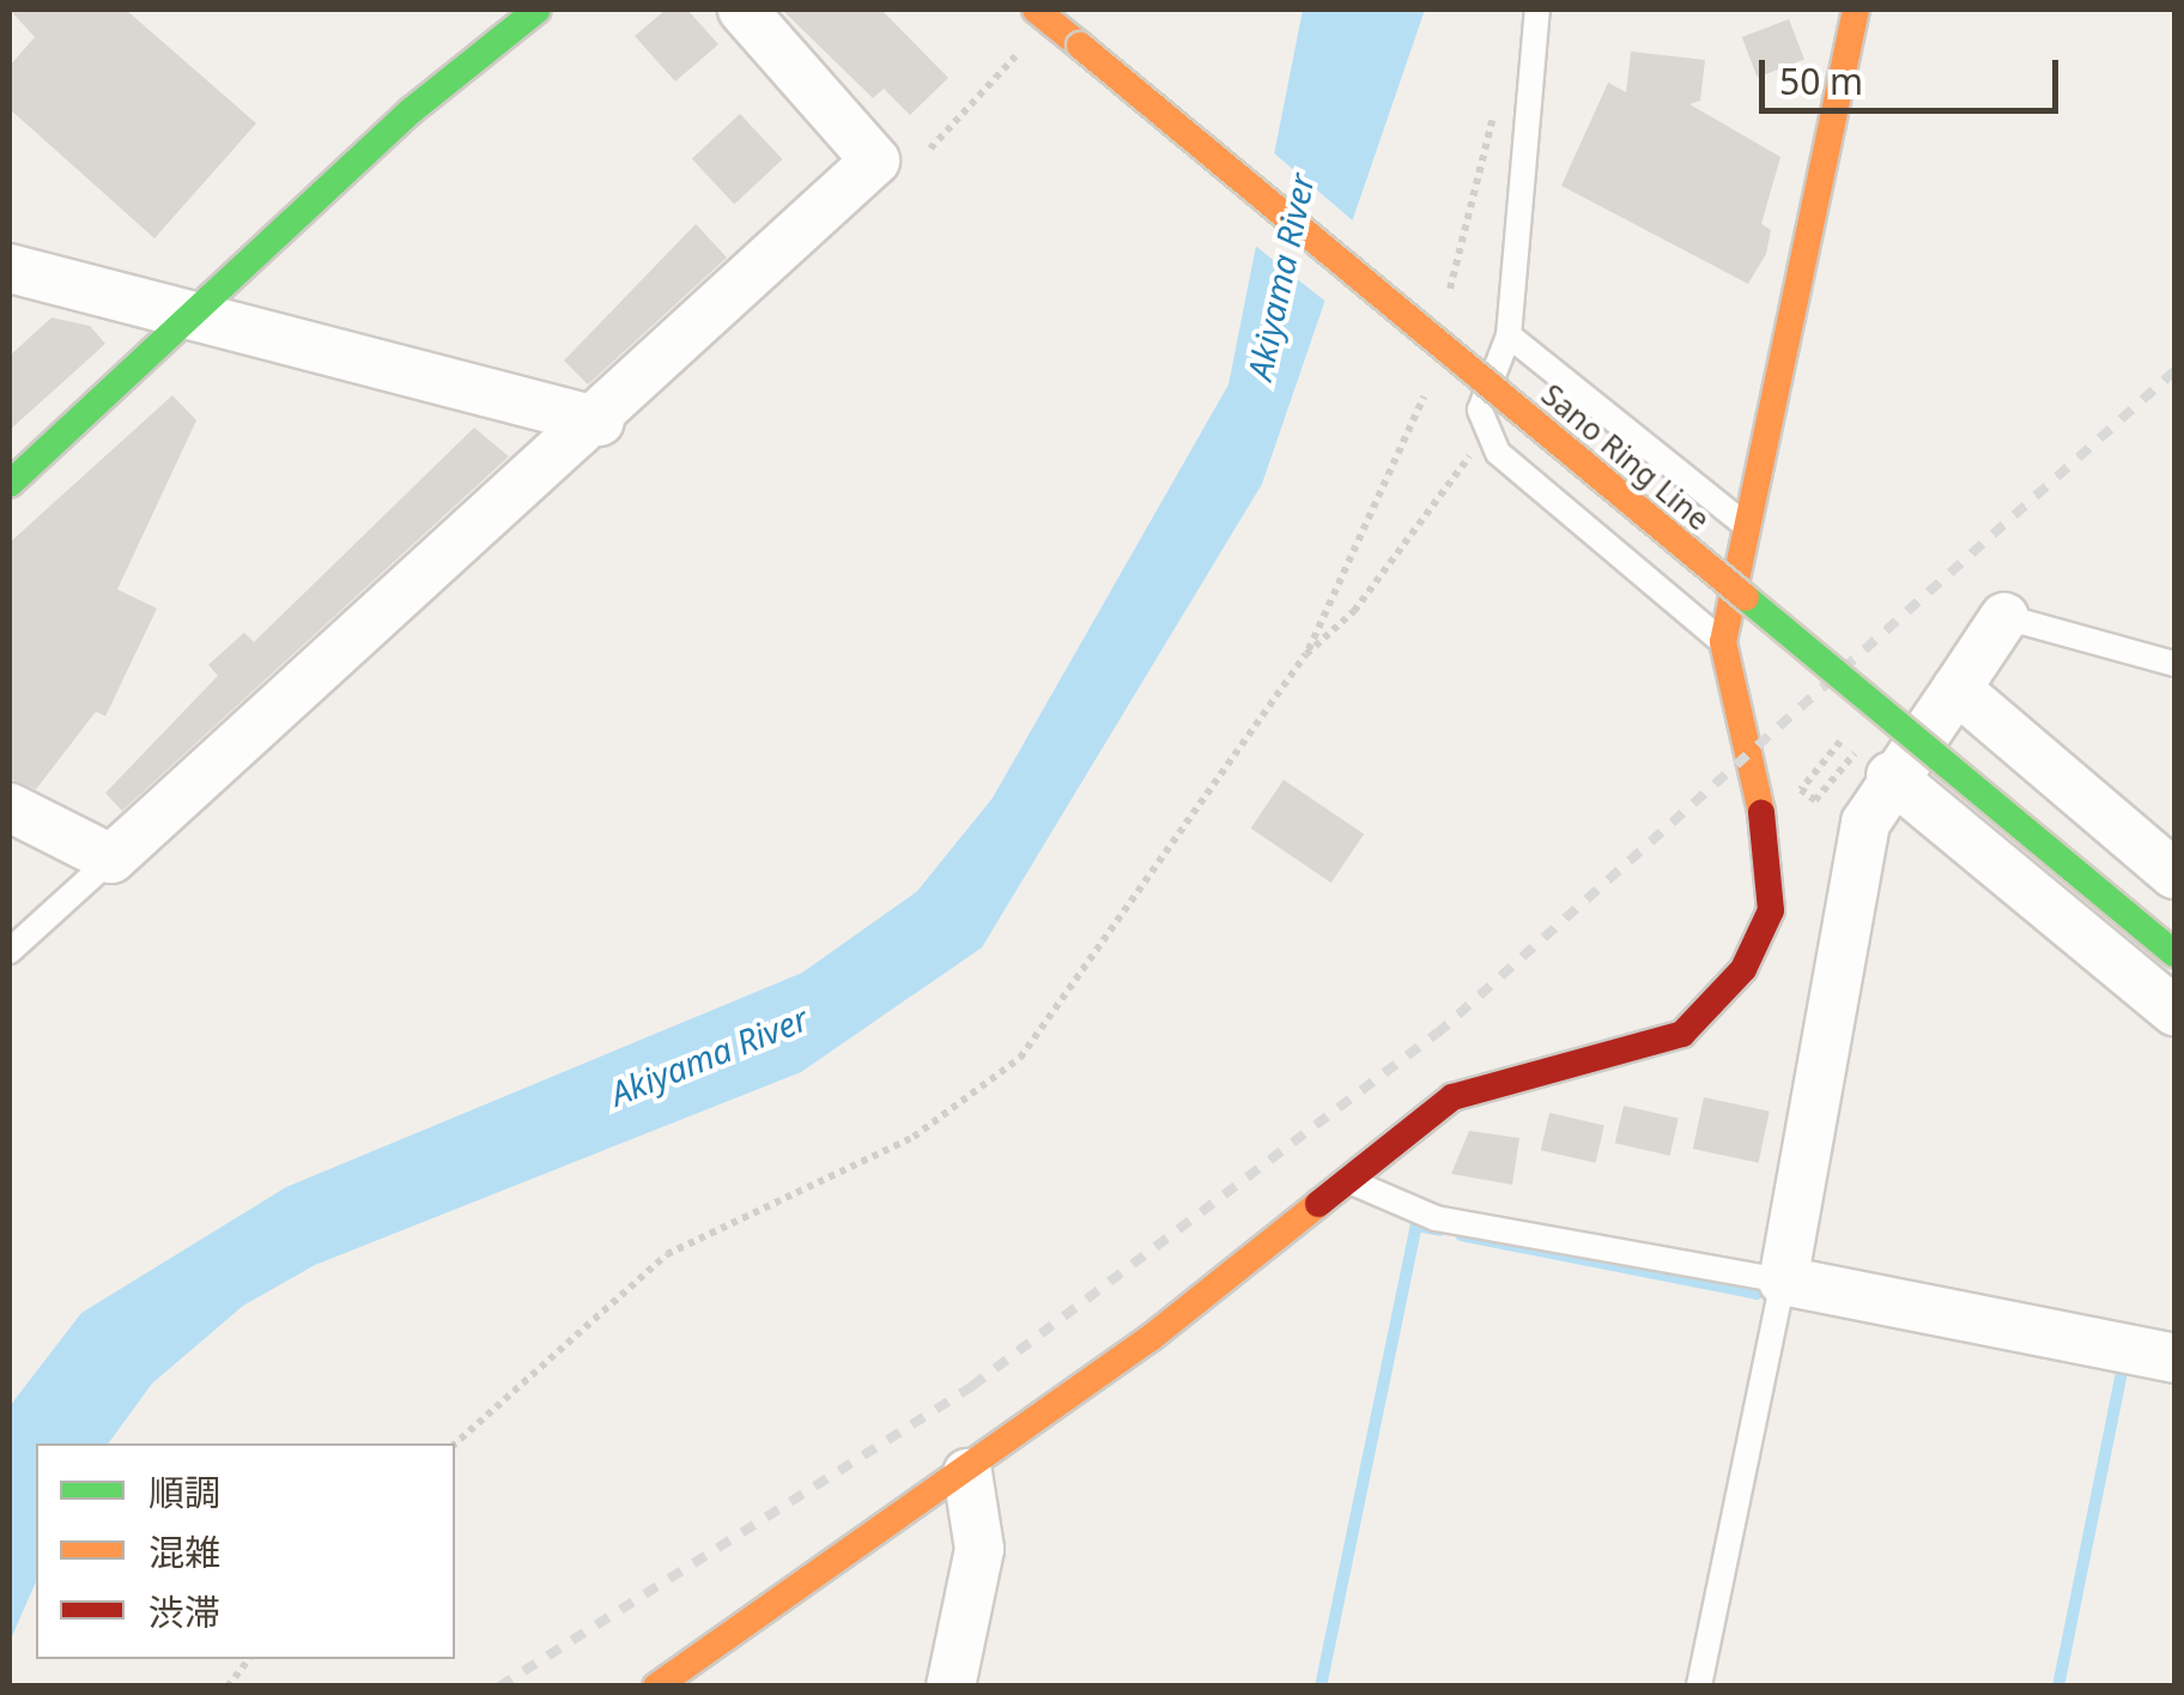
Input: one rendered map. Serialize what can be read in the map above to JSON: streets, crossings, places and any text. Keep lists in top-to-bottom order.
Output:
{
  "streets": {
    "street": ["Sano Ring Line"]
  },
  "water": ["Akiyama River"],
  "legend": ["順調", "混雑", "渋滞"],
  "scale_bar": "50 m"
}
